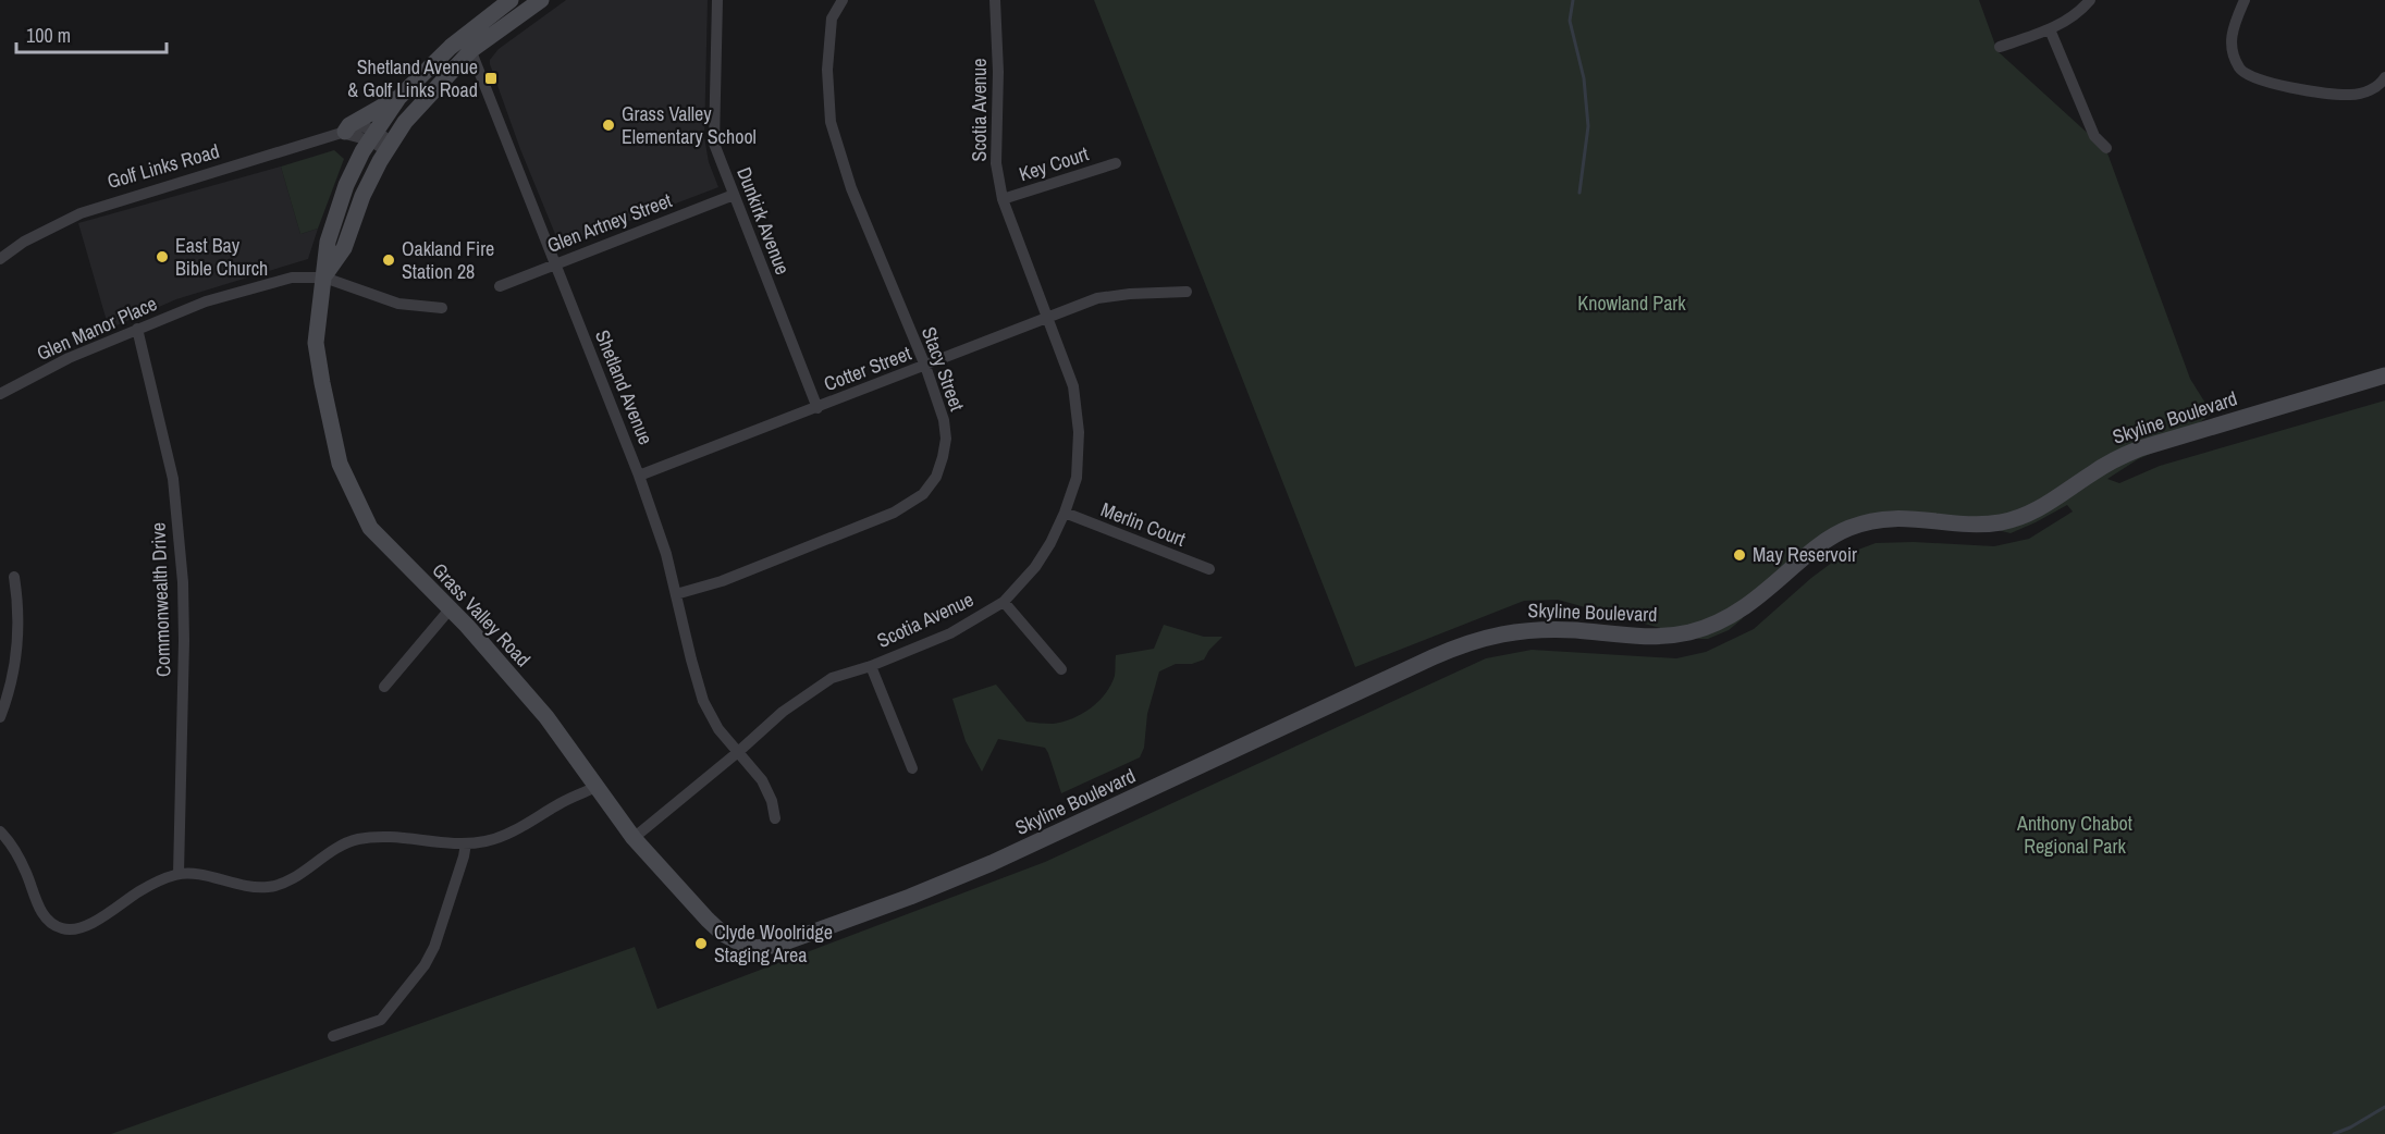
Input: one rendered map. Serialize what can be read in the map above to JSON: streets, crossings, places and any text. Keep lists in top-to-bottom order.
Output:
{
  "streets": {
    "main road": ["Skyline Boulevard", "Grass Valley Road"],
    "street": [
      "Scotia Avenue",
      "Key Court",
      "Golf Links Road",
      "Dunkirk Avenue",
      "Glen Artney Street",
      "Glen Manor Place",
      "Cotter Street",
      "Stacy Street",
      "Shetland Avenue",
      "Merlin Court",
      "Commonwealth Drive"
    ]
  },
  "crossings": [
    ["Scotia Avenue", "Key Court"],
    ["Scotia Avenue", "Cotter Street"],
    ["Scotia Avenue", "Shetland Avenue"],
    ["Scotia Avenue", "Merlin Court"],
    ["Scotia Avenue", "Grass Valley Road"],
    ["Golf Links Road", "Grass Valley Road"],
    ["Dunkirk Avenue", "Glen Artney Street"],
    ["Dunkirk Avenue", "Cotter Street"],
    ["Glen Artney Street", "Shetland Avenue"],
    ["Glen Manor Place", "Commonwealth Drive"],
    ["Glen Manor Place", "Grass Valley Road"],
    ["Cotter Street", "Stacy Street"],
    ["Cotter Street", "Shetland Avenue"],
    ["Stacy Street", "Shetland Avenue"],
    ["Skyline Boulevard", "Grass Valley Road"]
  ],
  "parks": ["Knowland Park", "Anthony Chabot Regional Park"],
  "places": {
    "transit": ["Shetland Avenue & Golf Links Road"],
    "other": [
      "Grass Valley Elementary School",
      "East Bay Bible Church",
      "Oakland Fire Station 28",
      "May Reservoir",
      "Clyde Woolridge Staging Area"
    ]
  },
  "scale_bar": "100 m"
}
